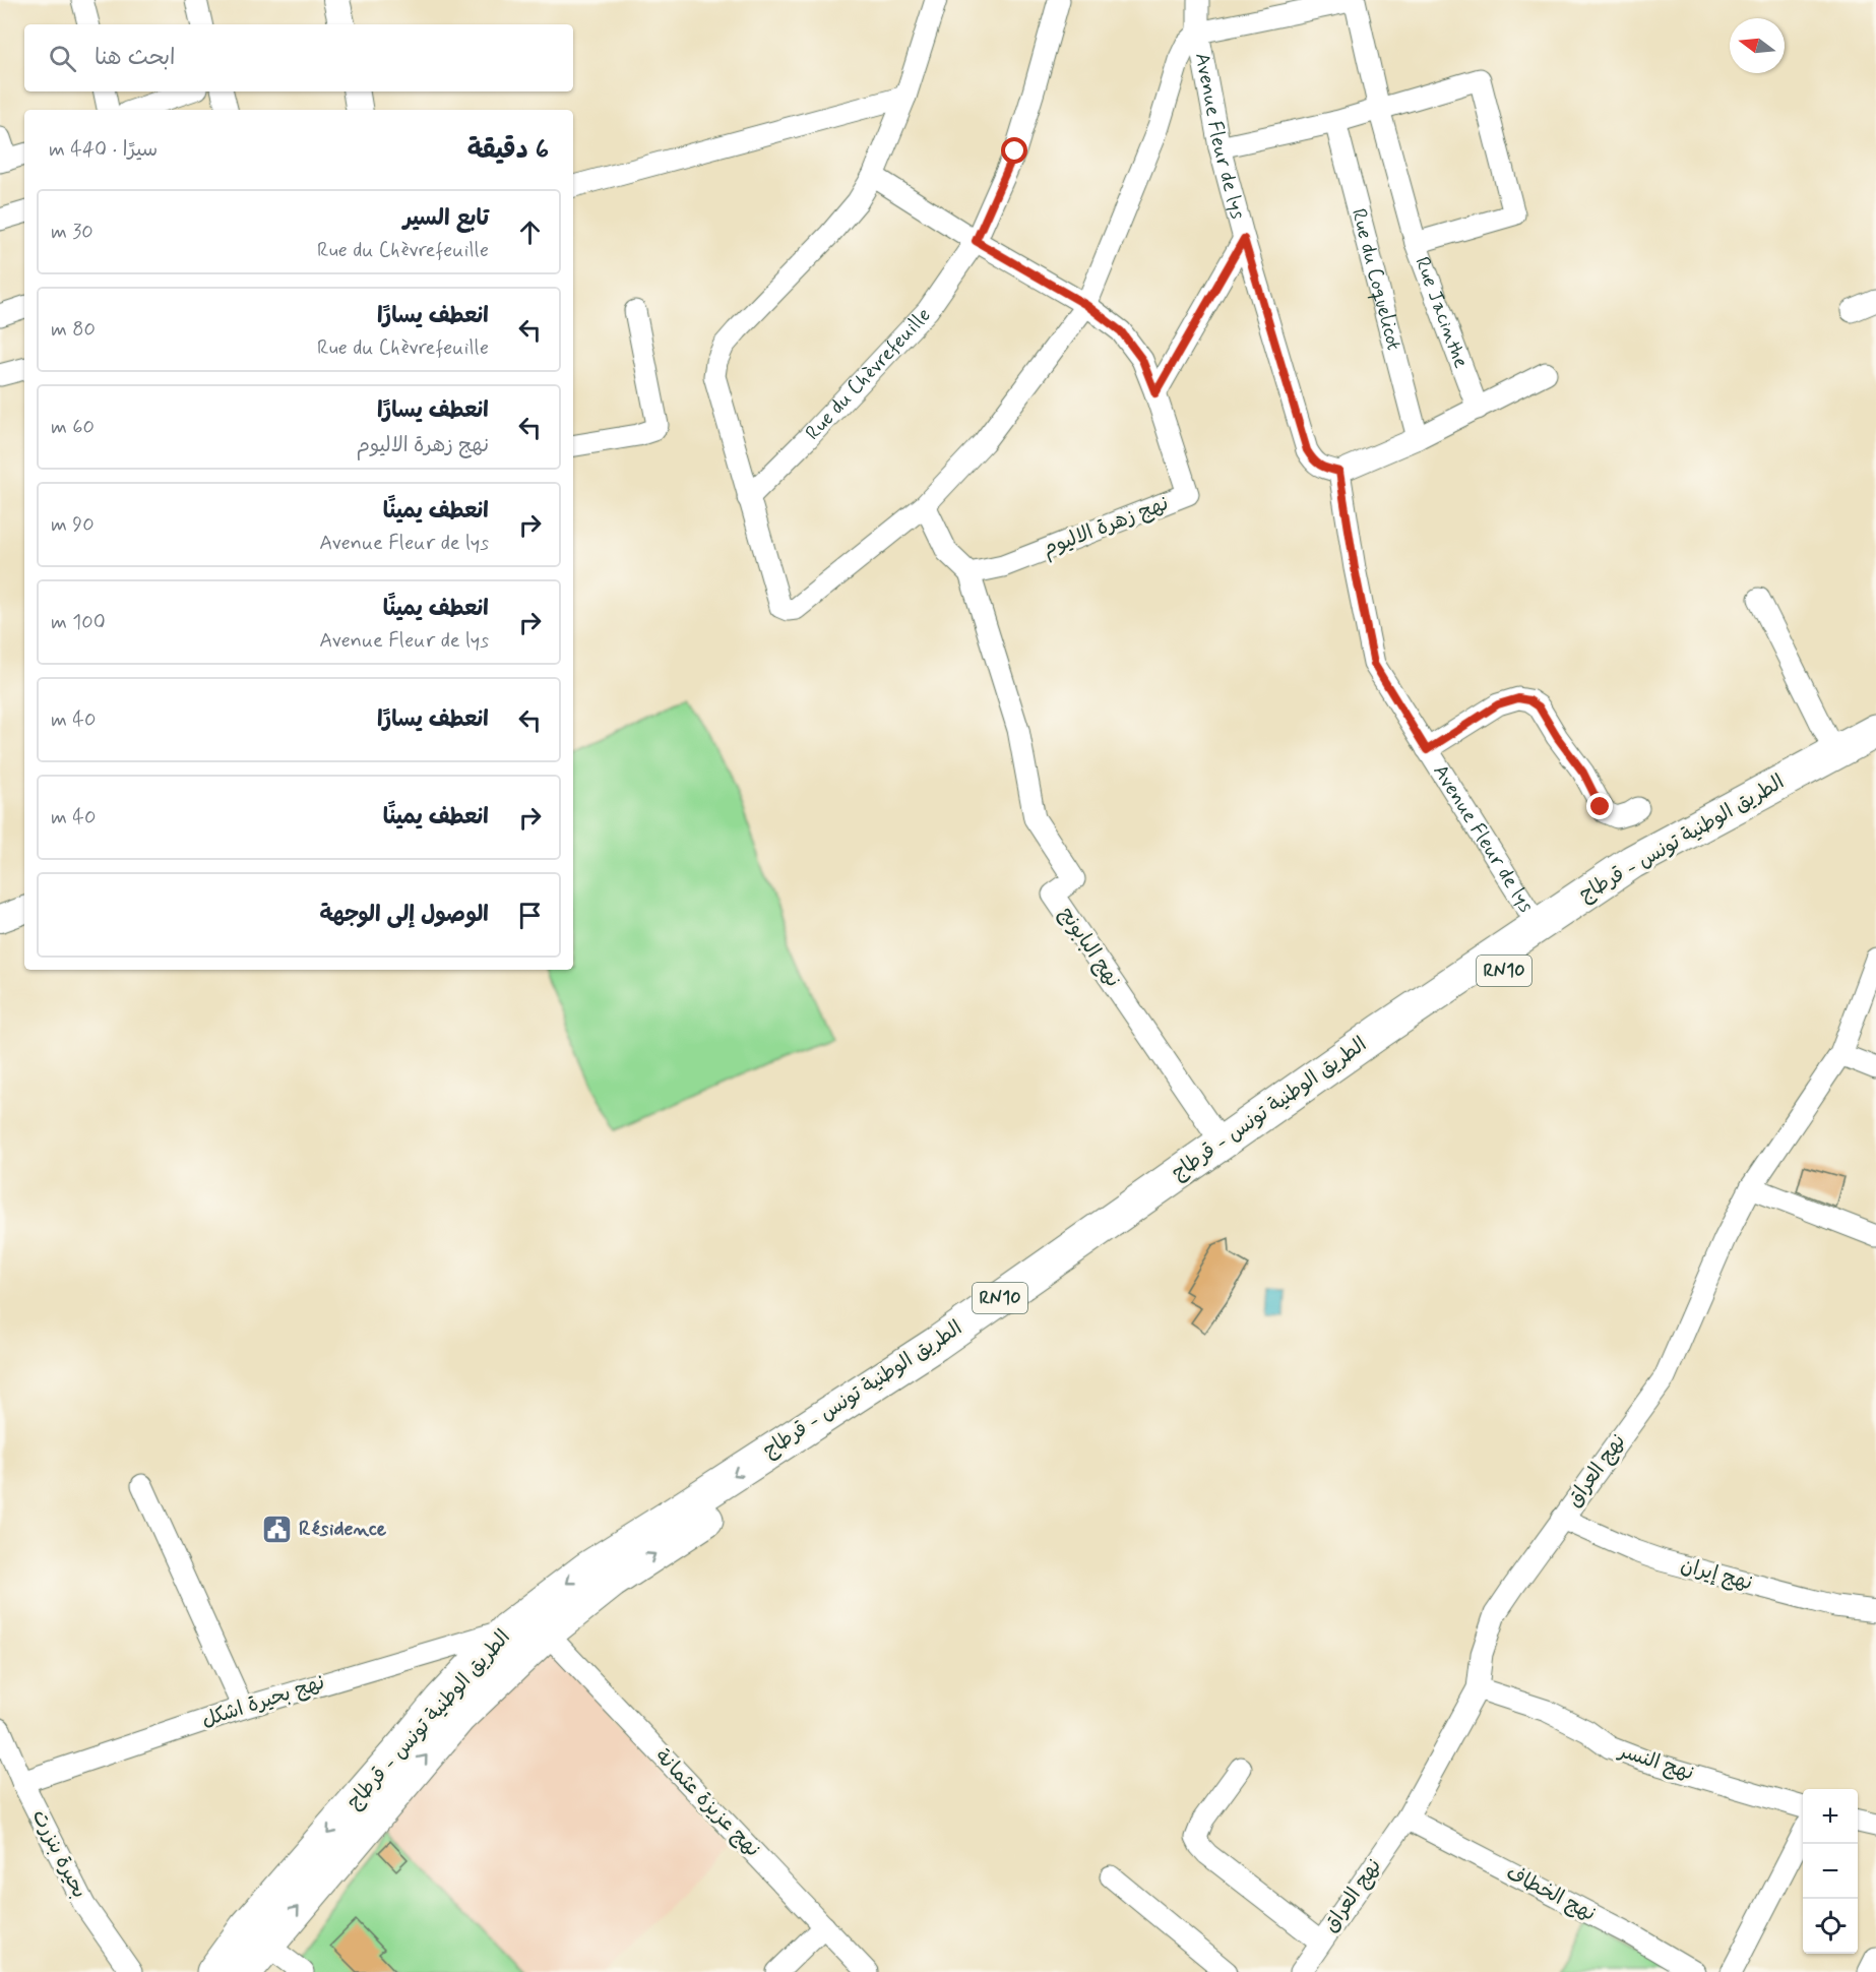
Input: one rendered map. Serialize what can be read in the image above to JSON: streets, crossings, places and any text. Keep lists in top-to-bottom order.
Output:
{
  "streets": {
    "main road": ["الطريق الوطنية تونس - قرطاج", "RN10"],
    "street": [
      "Avenue Fleur de lys",
      "Rue du Coquelicot",
      "Rue Jacinthe",
      "Rue du Chèvrefeuille",
      "نهج زهرة الاليوم",
      "نهج البابونج",
      "نهج العراق",
      "نهج إيران",
      "نهج بحيرة اشكل",
      "نهج النسر",
      "نهج عزيزة عثمانة",
      "بحيرة بنزرت",
      "نهج الخطاف"
    ]
  },
  "crossings": [
    ["Avenue Fleur de lys", "الطريق الوطنية تونس - قرطاج"],
    ["نهج زهرة الاليوم", "نهج البابونج"],
    ["الطريق الوطنية تونس - قرطاج", "نهج البابونج"],
    ["الطريق الوطنية تونس - قرطاج", "نهج بحيرة اشكل"],
    ["الطريق الوطنية تونس - قرطاج", "نهج عزيزة عثمانة"],
    ["نهج العراق", "نهج إيران"],
    ["نهج العراق", "نهج النسر"],
    ["نهج العراق", "نهج الخطاف"],
    ["نهج بحيرة اشكل", "بحيرة بنزرت"]
  ],
  "places": {
    "public building": ["Résidence"]
  },
  "north": "left",
  "page": {
    "search": "ابحث هنا",
    "heading": ["6 دقيقة", "سيرًا · 440 m"],
    "list": [
      ["تابع السير", "Rue du Chèvrefeuille", "30 m"],
      ["انعطف يسارًا", "Rue du Chèvrefeuille", "80 m"],
      ["انعطف يسارًا", "نهج زهرة الاليوم", "60 m"],
      ["انعطف يمينًا", "Avenue Fleur de lys", "90 m"],
      ["انعطف يمينًا", "Avenue Fleur de lys", "100 m"],
      ["انعطف يسارًا", "40 m"],
      ["انعطف يمينًا", "40 m"],
      "الوصول إلى الوجهة"
    ],
    "map_buttons": ["+", "−"]
  }
}
